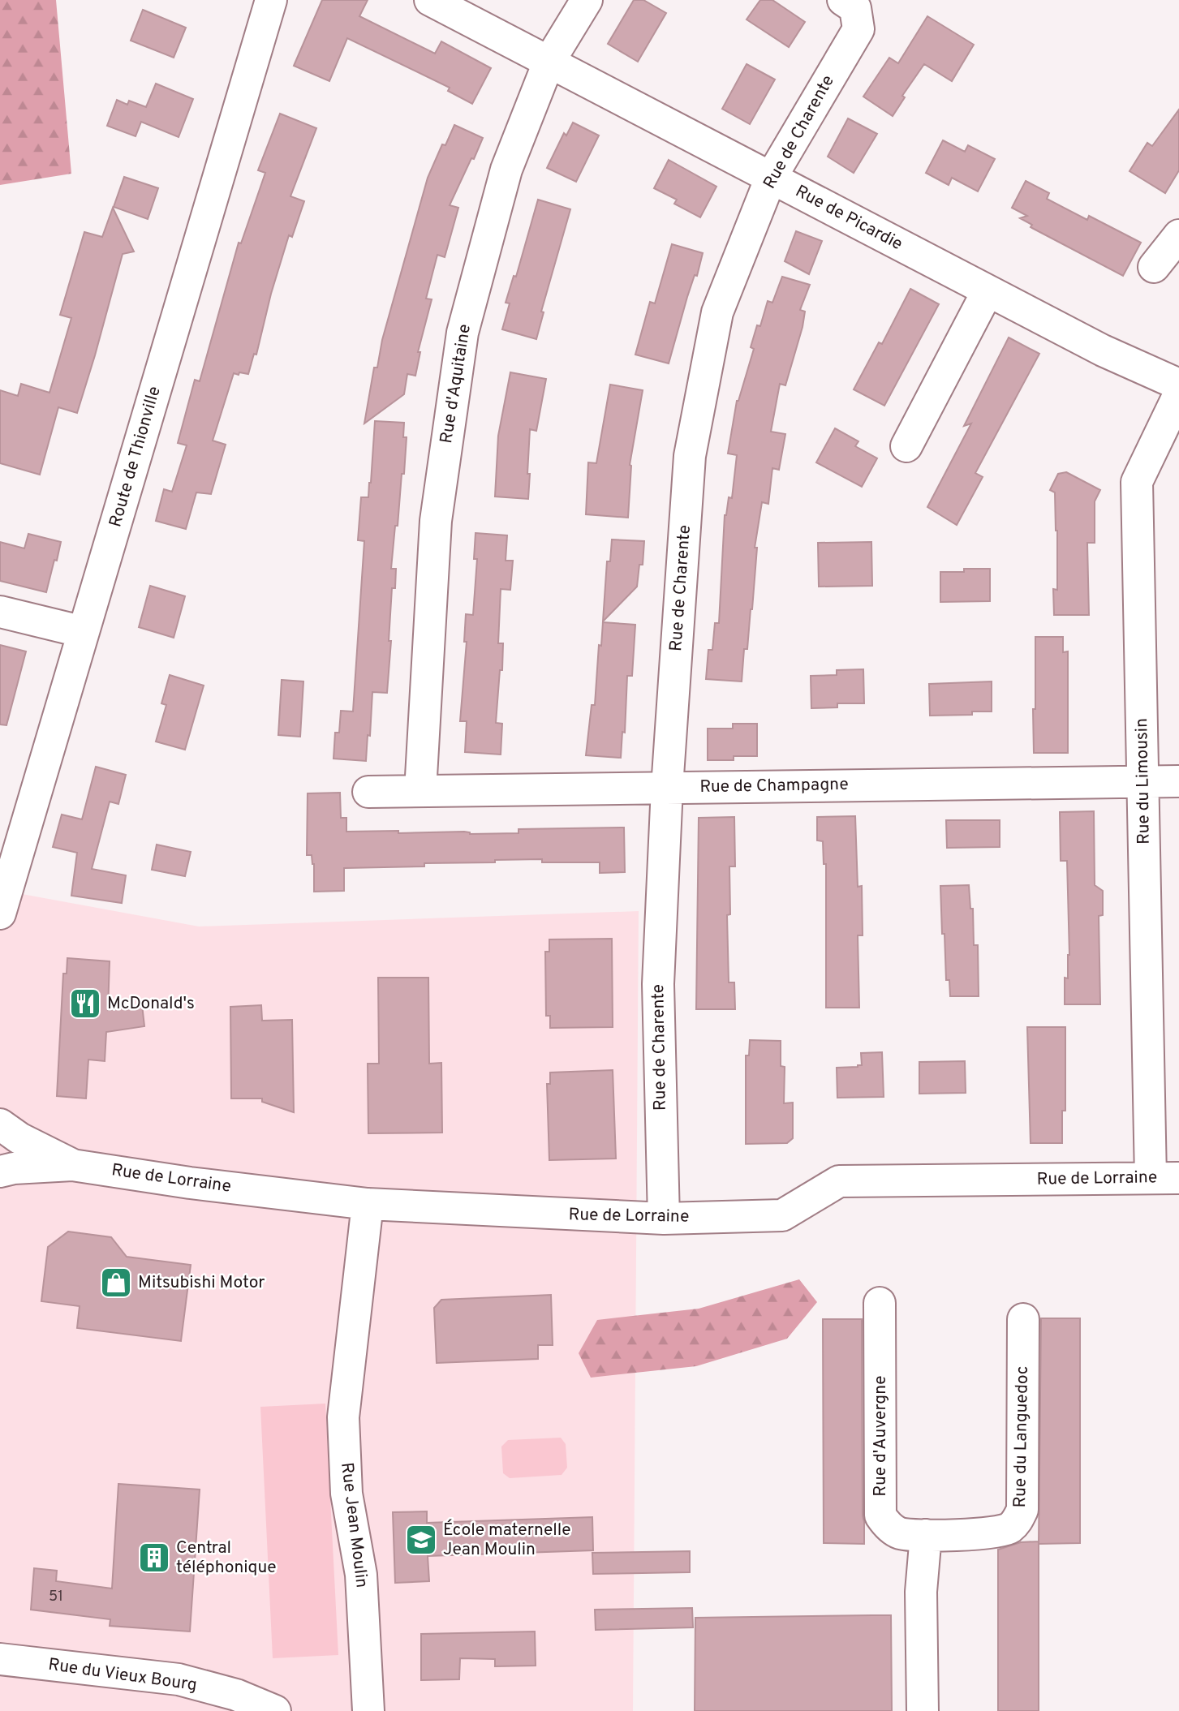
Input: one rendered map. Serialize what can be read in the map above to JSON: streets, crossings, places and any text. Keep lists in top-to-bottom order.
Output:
{
  "streets": {
    "street": [
      "Rue de Charente",
      "Rue de Picardie",
      "Rue d'Aquitaine",
      "Route de Thionville",
      "Rue du Limousin",
      "Rue de Champagne",
      "Rue de Lorraine",
      "Rue d'Auvergne",
      "Rue du Languedoc",
      "Rue Jean Moulin",
      "Rue du Vieux Bourg"
    ]
  },
  "crossings": [
    ["Rue de Charente", "Rue de Picardie"],
    ["Rue de Charente", "Rue de Champagne"],
    ["Rue de Charente", "Rue de Lorraine"],
    ["Rue de Picardie", "Rue d'Aquitaine"],
    ["Rue d'Aquitaine", "Rue de Champagne"],
    ["Rue du Limousin", "Rue de Champagne"],
    ["Rue du Limousin", "Rue de Lorraine"],
    ["Rue de Lorraine", "Rue Jean Moulin"],
    ["Rue d'Auvergne", "Rue du Languedoc"]
  ],
  "places": {
    "restaurant": ["McDonald's"],
    "shop": ["Mitsubishi Motor"],
    "school or university": ["École maternelle Jean Moulin"],
    "building": ["Central téléphonique"]
  },
  "house_numbers": ["51"]
}
